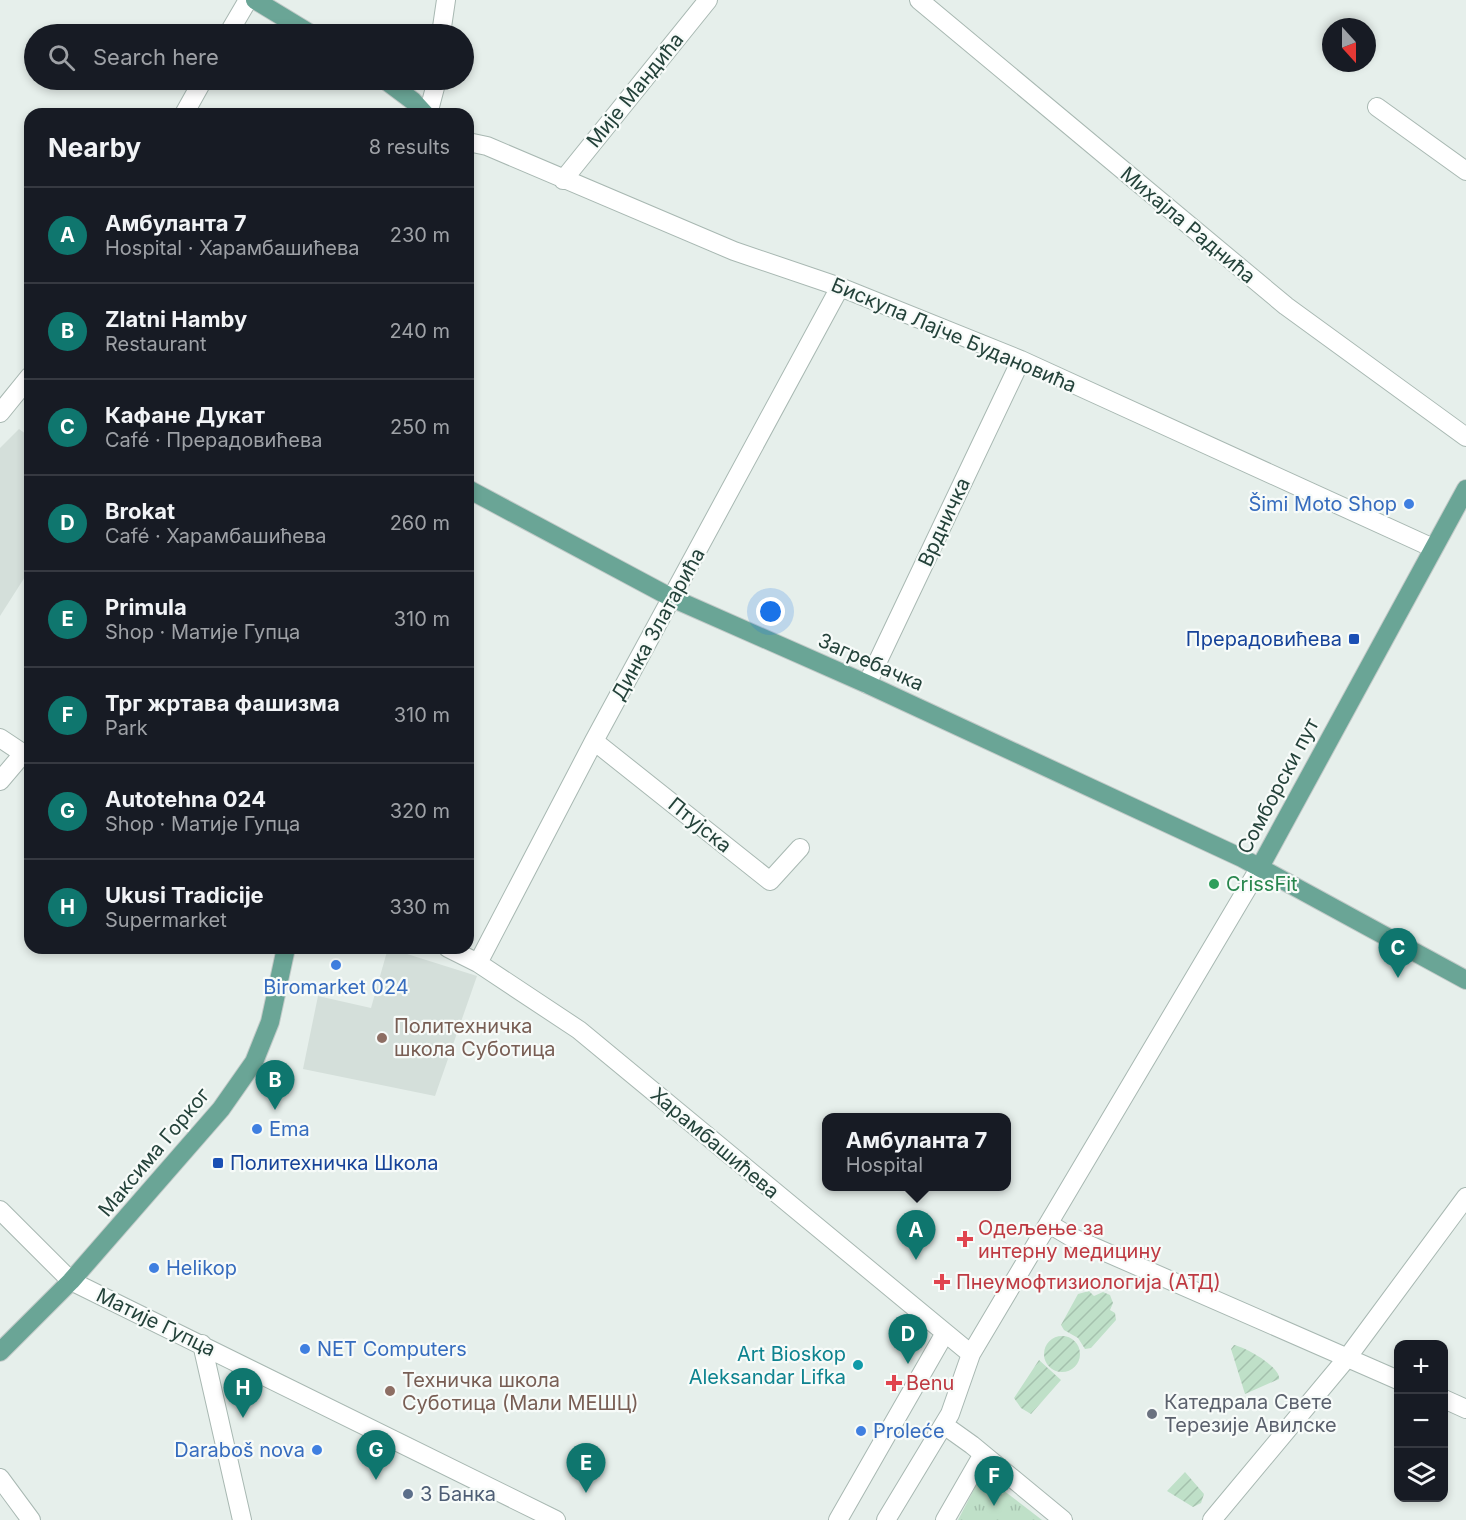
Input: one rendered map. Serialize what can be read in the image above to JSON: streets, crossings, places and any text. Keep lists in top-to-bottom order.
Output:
{
  "streets": {
    "main road": ["Загребачка", "Сомборски пут", "Максима Горког"],
    "street": [
      "Мије Мандића",
      "Михајла Раднића",
      "Бискупа Лајче Будановића",
      "Врдничка",
      "Динка Златарића",
      "Птујска",
      "Харамбашићева",
      "Матије Гупца"
    ]
  },
  "crossings": [
    ["Мије Мандића", "Бискупа Лајче Будановића"],
    ["Бискупа Лајче Будановића", "Врдничка"],
    ["Бискупа Лајче Будановића", "Динка Златарића"],
    ["Бискупа Лајче Будановића", "Сомборски пут"],
    ["Врдничка", "Загребачка"],
    ["Динка Златарића", "Загребачка"],
    ["Динка Златарића", "Птујска"],
    ["Динка Златарића", "Харамбашићева"],
    ["Загребачка", "Сомборски пут"],
    ["Сомборски пут", "Харамбашићева"],
    ["Максима Горког", "Матије Гупца"]
  ],
  "places": {
    "other": [
      "Šimi Moto Shop",
      "CrissFit",
      "Biromarket 024",
      "Политехничка школа Суботица",
      "Ema",
      "Helikop",
      "NET Computers",
      "Art Bioskop Aleksandar Lifka",
      "Техничка школа Суботица (Мали МЕШЦ)",
      "Катедрала Свете Терезије Авилске",
      "Proleće",
      "Daraboš nova",
      "3 Банка"
    ],
    "transit": ["Прерадовићева", "Политехничка Школа"],
    "health": ["Одељење за интерну медицину", "Пнеумофтизиологија (АТД)", "Benu"]
  },
  "north": "bottom",
  "page": {
    "search": "Search here",
    "heading": ["Nearby", "8 results"],
    "list": [
      {
        "mark": "A",
        "name": "Амбуланта 7",
        "note": "Hospital · Харамбашићева",
        "value": "230 m"
      },
      {
        "mark": "B",
        "name": "Zlatni Hamby",
        "note": "Restaurant",
        "value": "240 m"
      },
      {
        "mark": "C",
        "name": "Кафане Дукат",
        "note": "Café · Прерадовићева",
        "value": "250 m"
      },
      {
        "mark": "D",
        "name": "Brokat",
        "note": "Café · Харамбашићева",
        "value": "260 m"
      },
      {
        "mark": "E",
        "name": "Primula",
        "note": "Shop · Матије Гупца",
        "value": "310 m"
      },
      {
        "mark": "F",
        "name": "Трг жртава фашизма",
        "note": "Park",
        "value": "310 m"
      },
      {
        "mark": "G",
        "name": "Autotehna 024",
        "note": "Shop · Матије Гупца",
        "value": "320 m"
      },
      {
        "mark": "H",
        "name": "Ukusi Tradicije",
        "note": "Supermarket",
        "value": "330 m"
      }
    ],
    "pins": [
      "C",
      "B",
      "A",
      "D",
      "H",
      "G",
      "E",
      "F"
    ],
    "popup": ["Амбуланта 7", "Hospital"],
    "map_buttons": ["+", "−"]
  }
}
